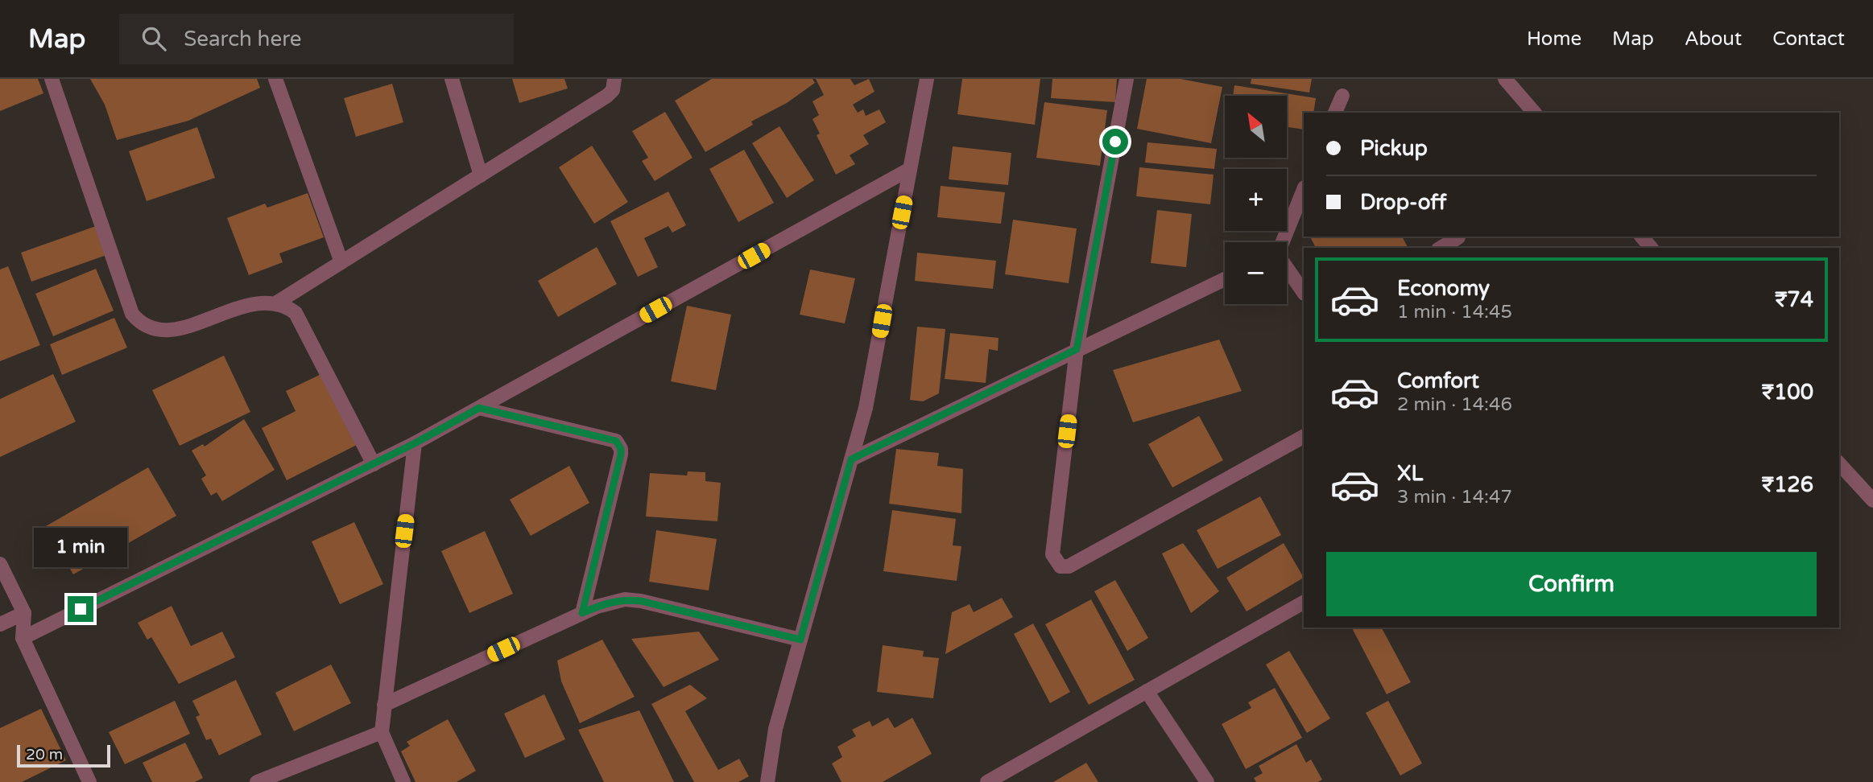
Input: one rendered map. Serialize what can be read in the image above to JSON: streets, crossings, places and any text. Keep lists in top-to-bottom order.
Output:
{
  "scale_bar": "20 m",
  "north": "top left",
  "page": {
    "header": "Map",
    "search": "Search here",
    "nav": [
      "Home",
      "Map",
      "About",
      "Contact"
    ],
    "map_buttons": ["+", "−"],
    "banner": ["Pickup", "Drop-off"],
    "list": [
      {
        "name": "Economy",
        "note": "1 min · 14:45",
        "value": "₹74"
      },
      {
        "name": "Comfort",
        "note": "2 min · 14:46",
        "value": "₹100"
      },
      {
        "name": "XL",
        "note": "3 min · 14:47",
        "value": "₹126"
      }
    ],
    "bubble": "1 min",
    "buttons": "Confirm",
    "scale": "20 m"
  }
}
